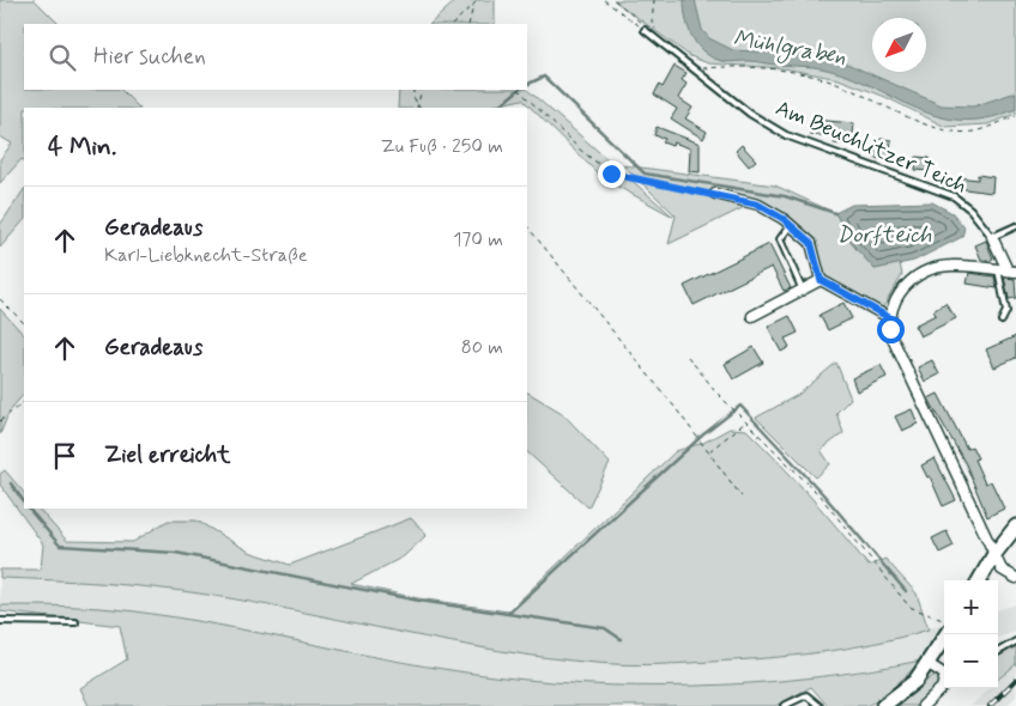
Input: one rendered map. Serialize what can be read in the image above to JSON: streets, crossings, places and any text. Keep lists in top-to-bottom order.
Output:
{
  "streets": {
    "street": ["Am Beuchlitzer Teich"]
  },
  "water": ["Mühlgraben", "Dorfteich"],
  "north": "bottom left",
  "page": {
    "search": "Hier suchen",
    "heading": ["4 Min.", "Zu Fuß · 250 m"],
    "list": [
      ["Geradeaus", "Karl-Liebknecht-Straße", "170 m"],
      ["Geradeaus", "80 m"],
      "Ziel erreicht"
    ],
    "map_buttons": ["+", "−"]
  }
}
